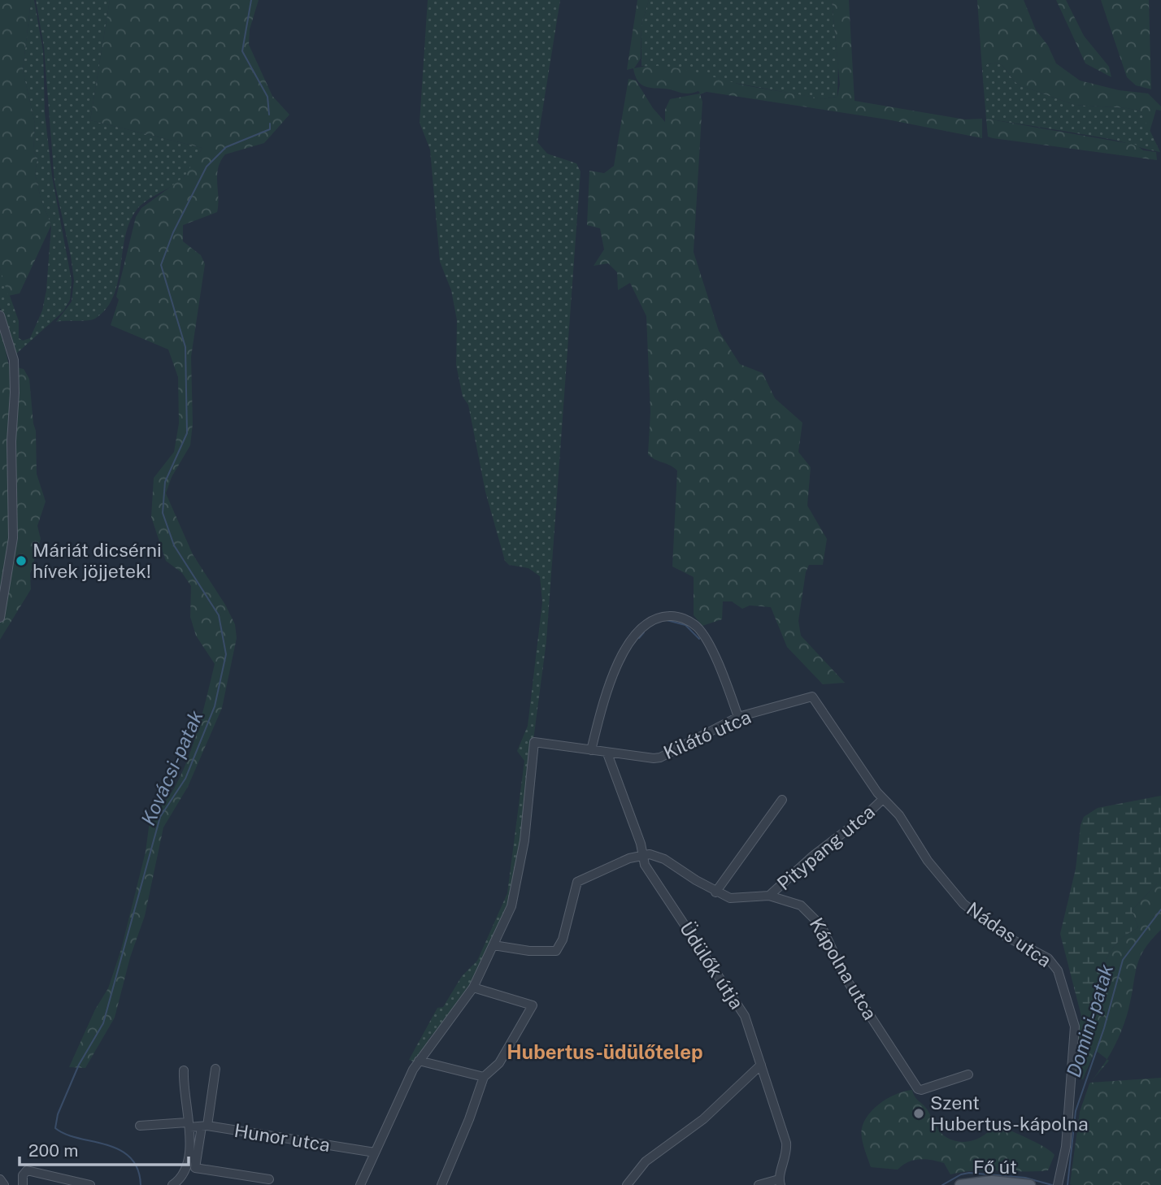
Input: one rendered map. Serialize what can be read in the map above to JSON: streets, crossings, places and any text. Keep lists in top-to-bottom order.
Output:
{
  "streets": {
    "main road": ["Fő út"],
    "street": [
      "Kilátó utca",
      "Pitypang utca",
      "Nádas utca",
      "Üdülők útja",
      "Kápolna utca",
      "Hunor utca"
    ]
  },
  "crossings": [
    ["Kilátó utca", "Nádas utca"],
    ["Kilátó utca", "Üdülők útja"],
    ["Pitypang utca", "Nádas utca"],
    ["Pitypang utca", "Kápolna utca"],
    ["Üdülők útja", "Kápolna utca"]
  ],
  "districts": ["Hubertus-üdülőtelep"],
  "water": ["Kovácsi-patak", "Domini-patak"],
  "places": ["Máriát dicsérni hívek jöjjetek!", "Szent Hubertus-kápolna"],
  "scale_bar": "200 m"
}
